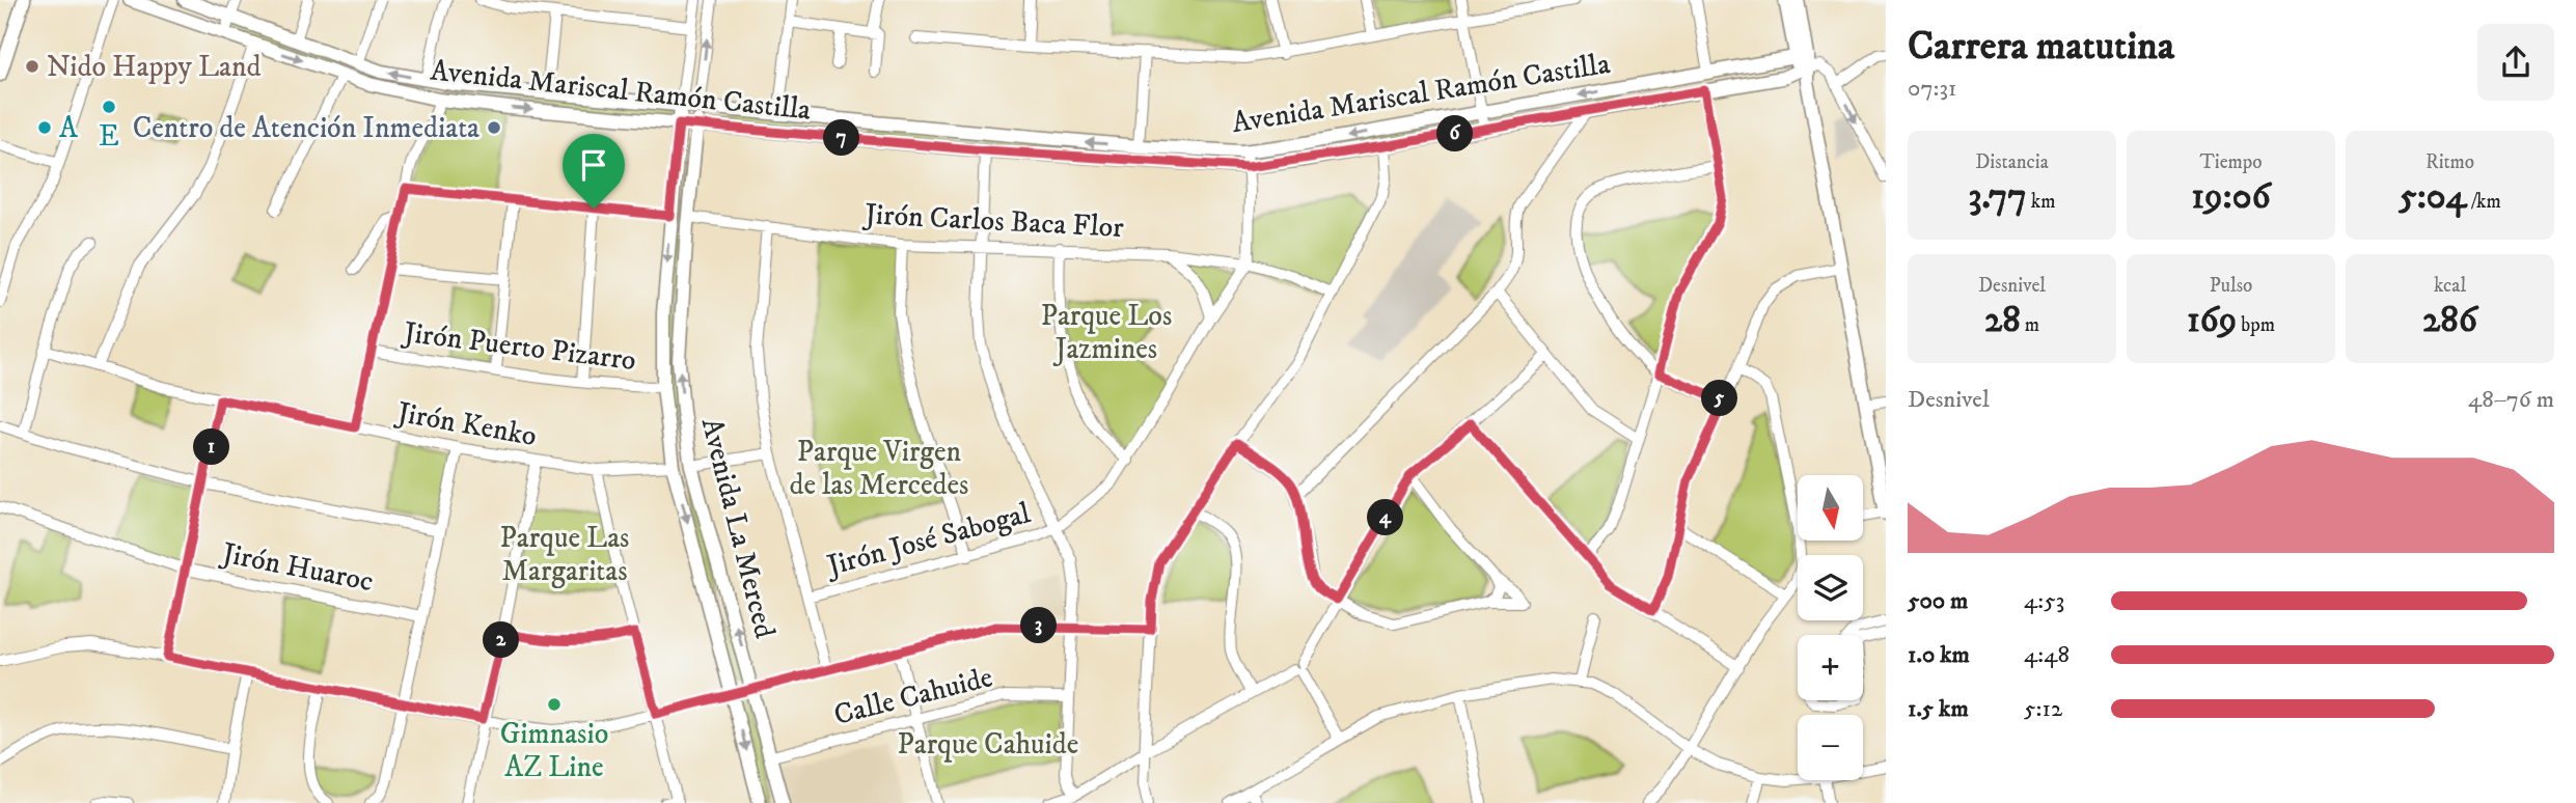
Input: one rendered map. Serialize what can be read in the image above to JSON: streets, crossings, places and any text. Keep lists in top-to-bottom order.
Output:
{
  "streets": {
    "main road": ["Avenida Mariscal Ramón Castilla", "Avenida La Merced"],
    "street": [
      "Jirón Carlos Baca Flor",
      "Jirón Puerto Pizarro",
      "Jirón Kenko",
      "Jirón José Sabogal",
      "Jirón Huaroc",
      "Calle Cahuide"
    ]
  },
  "crossings": [
    ["Avenida Mariscal Ramón Castilla", "Avenida La Merced"],
    ["Jirón Carlos Baca Flor", "Avenida La Merced"],
    ["Jirón Carlos Baca Flor", "Jirón José Sabogal"],
    ["Jirón Puerto Pizarro", "Avenida La Merced"],
    ["Jirón Kenko", "Avenida La Merced"],
    ["Avenida La Merced", "Calle Cahuide"]
  ],
  "parks": [
    "Parque Los Jazmines",
    "Parque Virgen de las Mercedes",
    "Parque Las Margaritas",
    "Parque Cahuide"
  ],
  "places": [
    "Nido Happy Land",
    "E",
    "A",
    "Centro de Atención Inmediata",
    "Gimnasio AZ Line"
  ],
  "north": "bottom",
  "page": {
    "heading": ["Carrera matutina", "07:31"],
    "pins": [
      "6",
      "7",
      "5",
      "1",
      "4",
      "3",
      "2"
    ],
    "stats": [
      ["Distancia", "3.77 km"],
      ["Tiempo", "19:06"],
      ["Ritmo", "5:04 /km"],
      ["Desnivel", "28 m"],
      ["Pulso", "169 bpm"],
      ["kcal", "286"]
    ],
    "chart": ["Desnivel", "48–76 m"],
    "map_buttons": ["+", "−"],
    "list": [
      {
        "name": "500 m",
        "note": "4:53"
      },
      {
        "name": "1.0 km",
        "note": "4:48"
      },
      {
        "name": "1.5 km",
        "note": "5:12"
      }
    ]
  }
}
